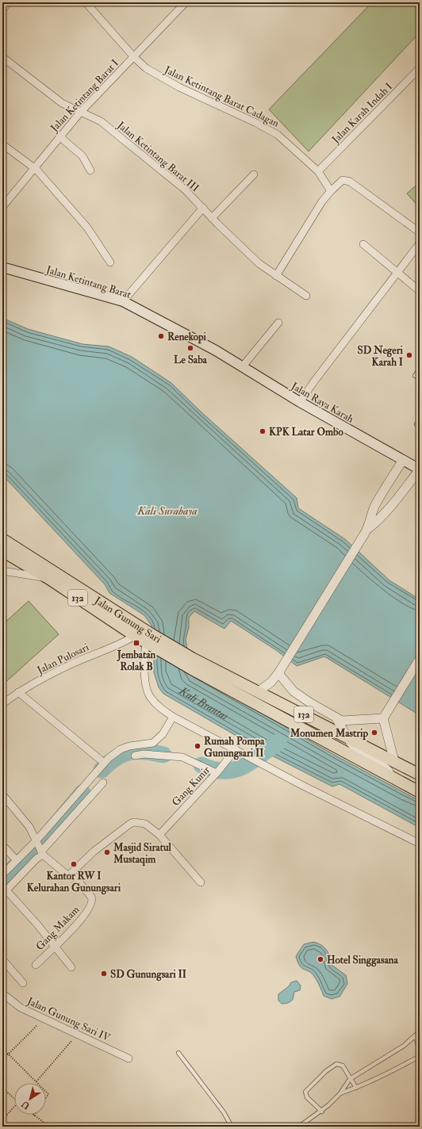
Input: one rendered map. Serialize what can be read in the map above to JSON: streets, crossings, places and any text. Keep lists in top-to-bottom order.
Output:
{
  "streets": {
    "main road": [
      "Jalan Ketintang Barat",
      "Jalan Raya Karah",
      "132",
      "Jalan Gunung Sari"
    ],
    "street": [
      "Jalan Ketintang Barat I",
      "Jalan Ketintang Barat Cadagan",
      "Jalan Karah Indah I",
      "Jalan Ketintang Barat III",
      "Jalan Pulosari",
      "Gang Kunir",
      "Gang Makam",
      "Jalan Gunung Sari IV"
    ]
  },
  "crossings": [
    ["Jalan Ketintang Barat I", "Jalan Ketintang Barat Cadagan"],
    ["Jalan Ketintang Barat I", "Jalan Ketintang Barat III"],
    ["Jalan Ketintang Barat Cadagan", "Jalan Karah Indah I"],
    ["Jalan Ketintang Barat", "Jalan Raya Karah"],
    ["132", "Jalan Gunung Sari"],
    ["Jalan Gunung Sari", "Jalan Pulosari"],
    ["Jalan Gunung Sari", "Gang Kunir"]
  ],
  "water": ["Kali Surabaya", "Kali Brantas"],
  "places": {
    "other": [
      "Renekopi",
      "Le Saba",
      "SD Negeri Karah I",
      "KPK Latar Ombo",
      "Monumen Mastrip",
      "Rumah Pompa Gunungsari II",
      "Masjid Siratul Mustaqim",
      "Kantor RW I Kelurahan Gunungsari",
      "Hotel Singgasana",
      "SD Gunungsari II"
    ],
    "transit": ["Jembatan Rolak B"]
  },
  "north": "bottom left"
}
